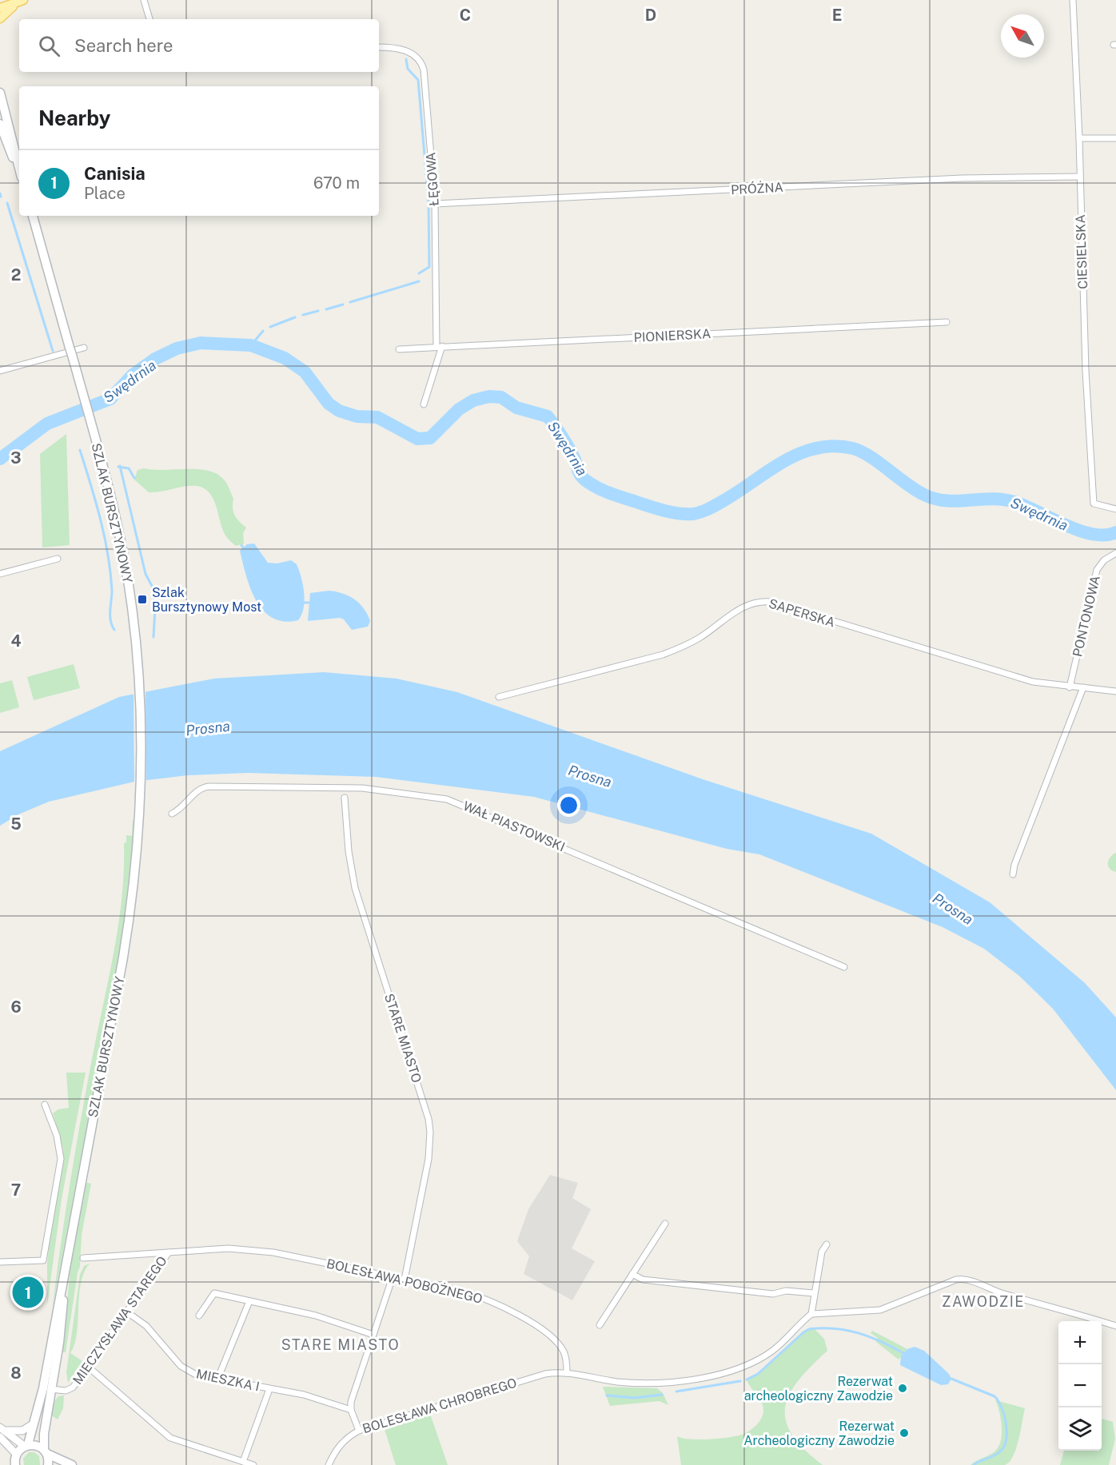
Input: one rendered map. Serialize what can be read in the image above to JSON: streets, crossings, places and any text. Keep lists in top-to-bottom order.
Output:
{
  "streets": {
    "main road": ["SZLAK BURSZTYNOWY"],
    "street": [
      "ŁĘGOWA",
      "PRÓŻNA",
      "CIESIELSKA",
      "PIONIERSKA",
      "SAPERSKA",
      "PONTONOWA",
      "WAŁ PIASTOWSKI",
      "STARE MIASTO",
      "BOLESŁAWA POBOŻNEGO",
      "MIECZYSŁAWA STAREGO",
      "MIESZKA I",
      "BOLESŁAWA CHROBREGO"
    ]
  },
  "crossings": [
    ["ŁĘGOWA", "PRÓŻNA"],
    ["ŁĘGOWA", "PIONIERSKA"],
    ["PRÓŻNA", "CIESIELSKA"],
    ["SZLAK BURSZTYNOWY", "MIECZYSŁAWA STAREGO"],
    ["SAPERSKA", "PONTONOWA"],
    ["STARE MIASTO", "BOLESŁAWA POBOŻNEGO"],
    ["BOLESŁAWA POBOŻNEGO", "MIECZYSŁAWA STAREGO"],
    ["BOLESŁAWA POBOŻNEGO", "BOLESŁAWA CHROBREGO"],
    ["MIECZYSŁAWA STAREGO", "MIESZKA I"]
  ],
  "districts": ["ZAWODZIE", "STARE MIASTO"],
  "water": ["Swędrnia", "Prosna"],
  "places": {
    "transit": ["Szlak Bursztynowy Most"],
    "other": ["Rezerwat archeologiczny Zawodzie", "Rezerwat Archeologiczny Zawodzie"]
  },
  "north": "top left",
  "page": {
    "search": "Search here",
    "heading": "Nearby",
    "list": [
      {
        "mark": "1",
        "name": "Canisia",
        "note": "Place",
        "value": "670 m"
      }
    ],
    "pins": "1",
    "map_buttons": ["+", "−"]
  },
  "grid": {
    "columns": ["C", "D", "E"],
    "rows": [
      "2",
      "3",
      "4",
      "5",
      "6",
      "7",
      "8"
    ]
  }
}
